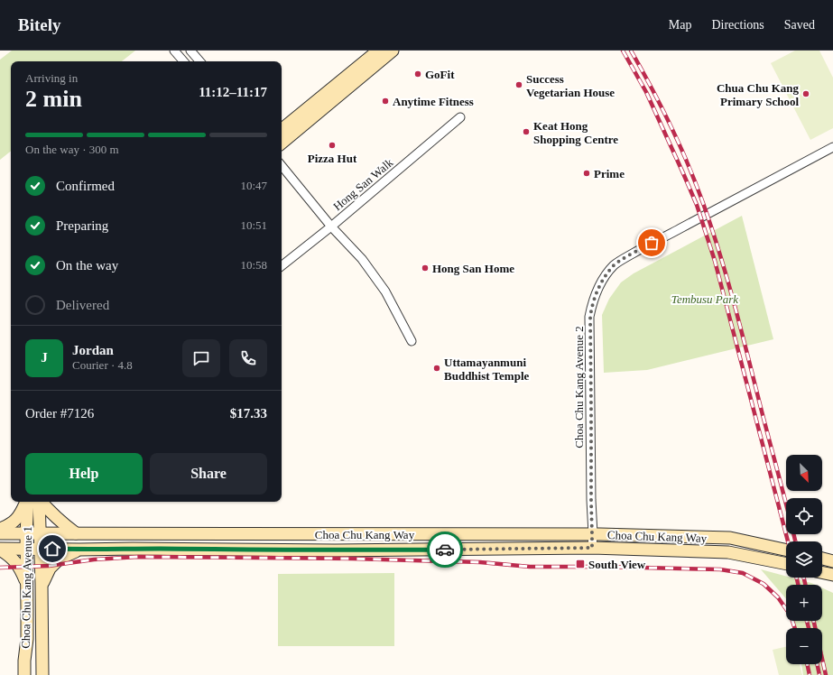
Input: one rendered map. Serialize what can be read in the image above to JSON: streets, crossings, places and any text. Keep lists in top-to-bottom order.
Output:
{
  "streets": {
    "main road": ["Choa Chu Kang Way", "Choa Chu Kang Avenue 1"],
    "street": ["Hong San Walk", "Choa Chu Kang Avenue 2"]
  },
  "crossings": [
    ["Choa Chu Kang Avenue 2", "Choa Chu Kang Way"],
    ["Choa Chu Kang Way", "Choa Chu Kang Avenue 1"]
  ],
  "parks": ["Tembusu Park"],
  "places": {
    "other": [
      "GoFit",
      "Success Vegetarian House",
      "Chua Chu Kang Primary School",
      "Anytime Fitness",
      "Keat Hong Shopping Centre",
      "Pizza Hut",
      "Prime",
      "Hong San Home",
      "Uttamayanmuni Buddhist Temple"
    ],
    "transit": ["South View"]
  },
  "north": "bottom right",
  "page": {
    "header": "Bitely",
    "nav": ["Map", "Directions", "Saved"],
    "heading": ["2 min", "Arriving in", "11:12–11:17"],
    "panel": [
      "Jordan",
      "Courier · 4.8",
      "Order #7126",
      "$17.33"
    ],
    "bar": "On the way · 300 m",
    "list": [
      ["Confirmed", "10:47"],
      ["Preparing", "10:51"],
      ["On the way", "10:58"],
      "Delivered"
    ],
    "round": "J",
    "buttons": ["Help", "Share"],
    "map_buttons": ["+", "−"]
  }
}
